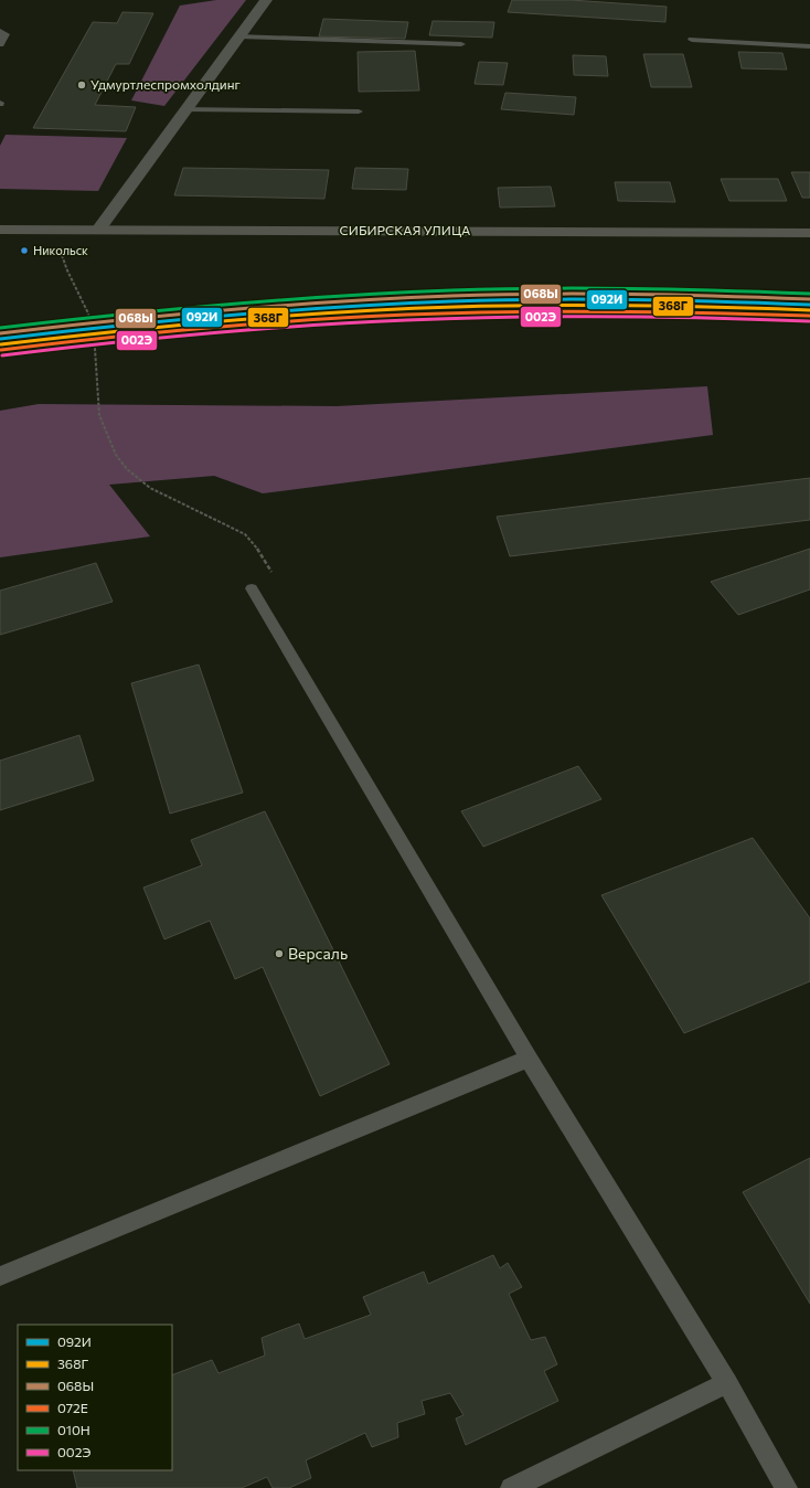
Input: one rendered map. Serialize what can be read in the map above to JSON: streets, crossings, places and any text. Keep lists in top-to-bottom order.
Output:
{
  "streets": {
    "main road": ["СИБИРСКАЯ УЛИЦА"]
  },
  "places": ["Удмуртлеспромхолдинг", "Никольск", "Версаль"],
  "lines": [
    "transit line 010Н",
    "transit line 068Ы",
    "transit line 092И",
    "transit line 368Г",
    "transit line 072Е",
    "transit line 002Э"
  ],
  "legend": [
    "092И",
    "368Г",
    "068Ы",
    "072Е",
    "010Н",
    "002Э"
  ]
}
